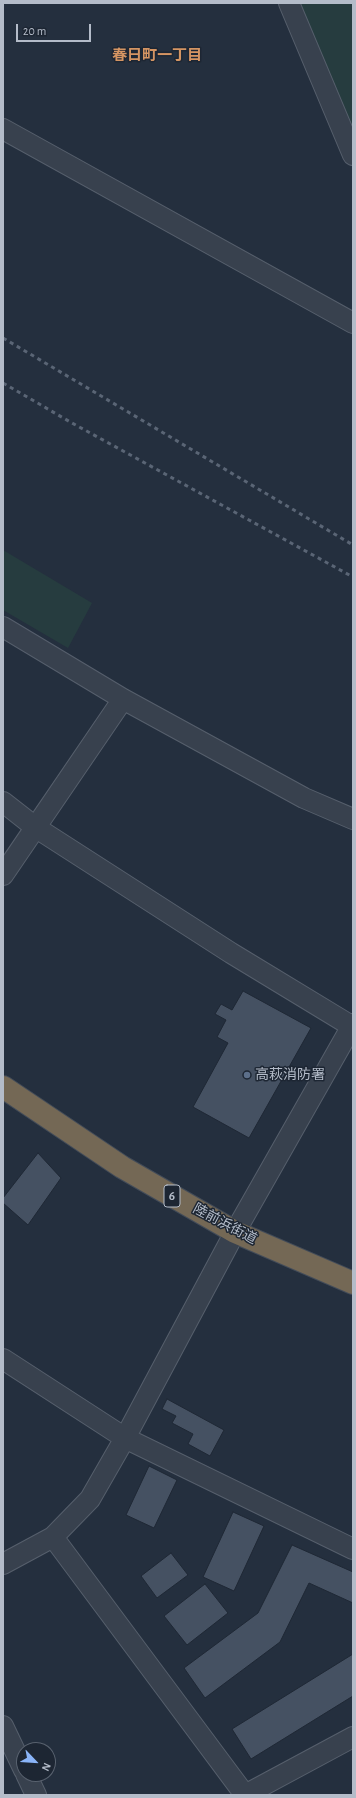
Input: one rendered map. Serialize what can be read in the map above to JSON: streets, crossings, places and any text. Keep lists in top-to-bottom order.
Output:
{
  "streets": {
    "highway": ["6", "陸前浜街道"]
  },
  "districts": ["春日町一丁目"],
  "places": ["高萩消防署"],
  "scale_bar": "20 m",
  "north": "bottom right"
}
